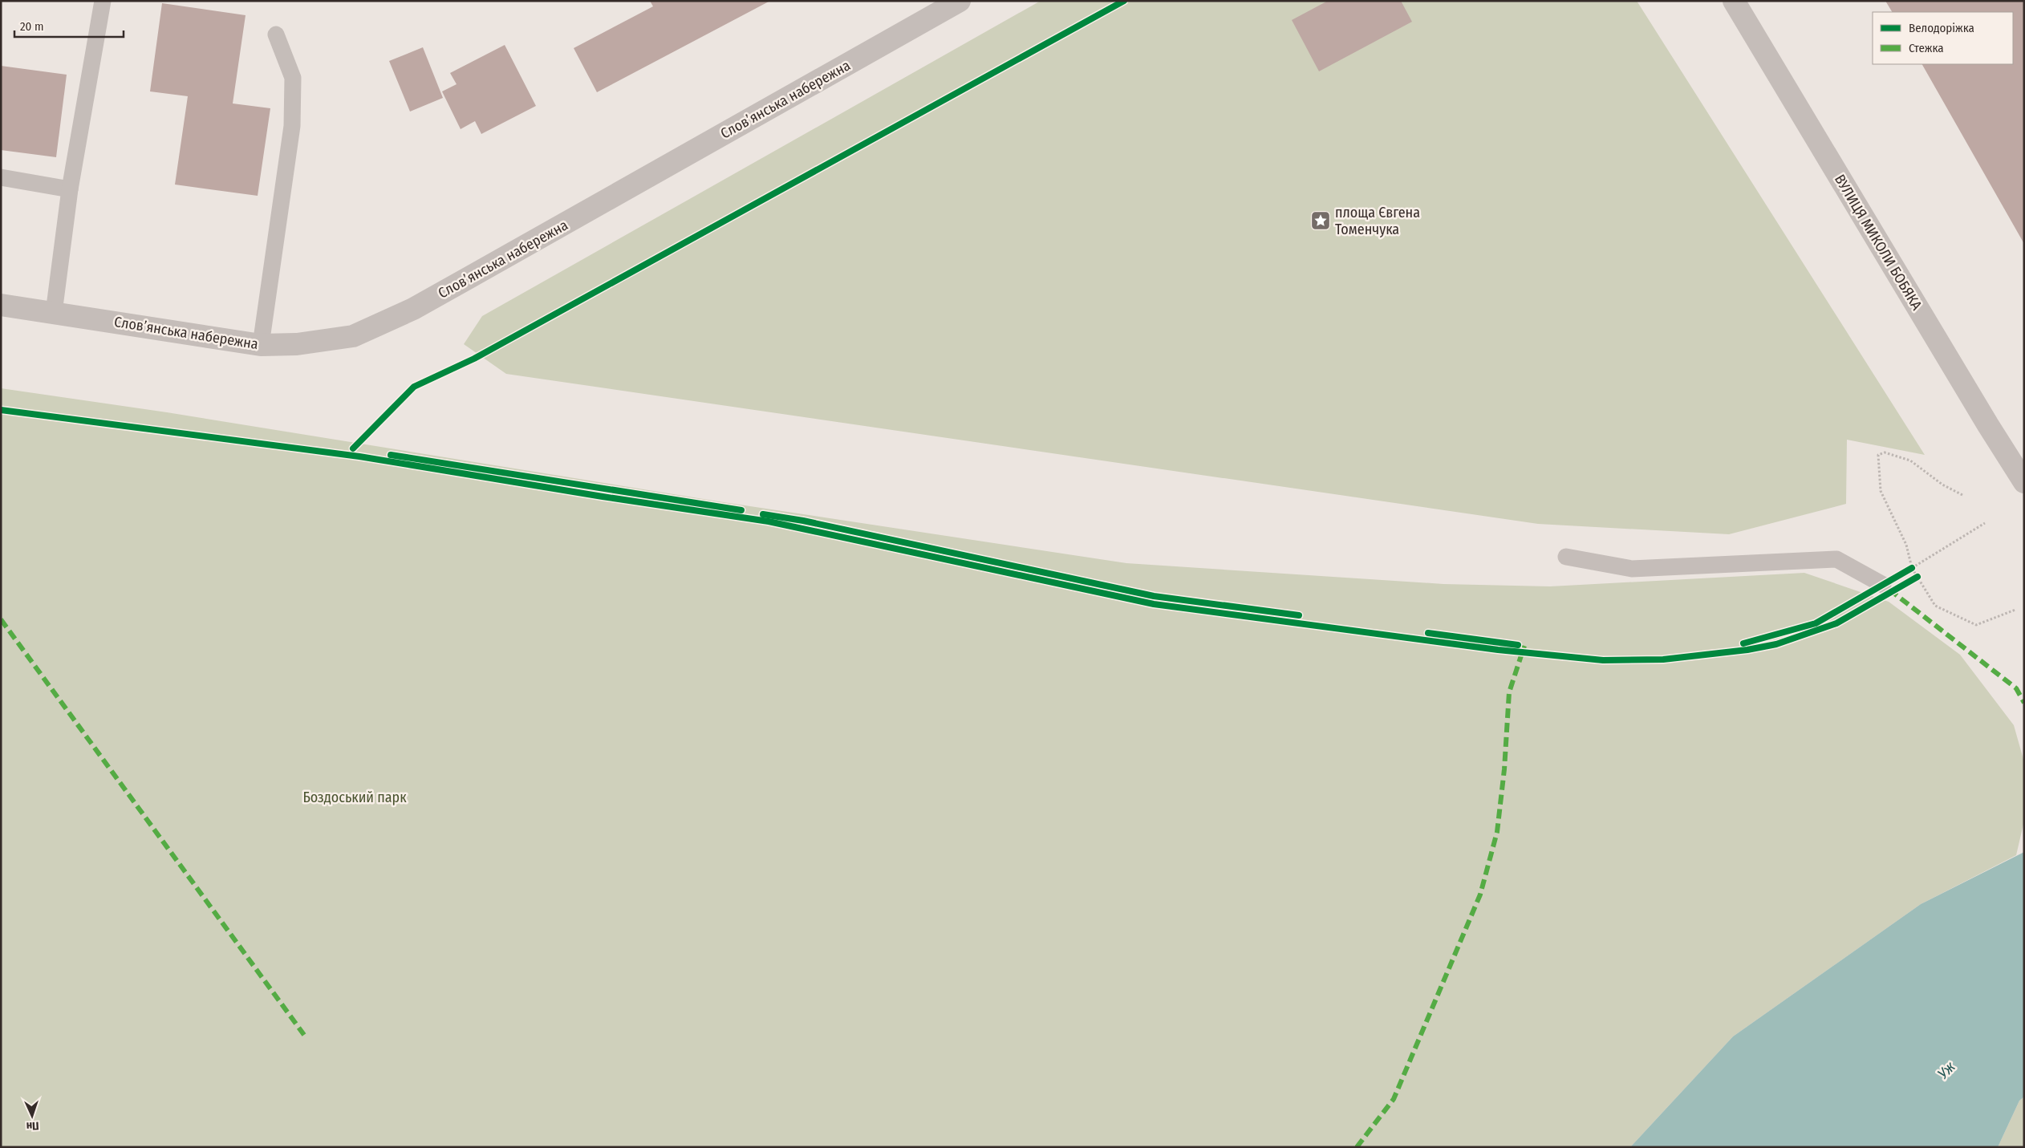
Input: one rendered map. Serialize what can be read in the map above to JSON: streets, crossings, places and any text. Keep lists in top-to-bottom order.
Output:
{
  "streets": {
    "street": ["Словʼянська набережна", "ВУЛИЦЯ МИКОЛИ БОБЯКА"]
  },
  "water": ["Уж"],
  "parks": ["Боздоський парк"],
  "places": {
    "place": ["площа Євгена Томенчука"]
  },
  "legend": ["Велодоріжка", "Стежка"],
  "scale_bar": "20 m",
  "north": "bottom"
}
